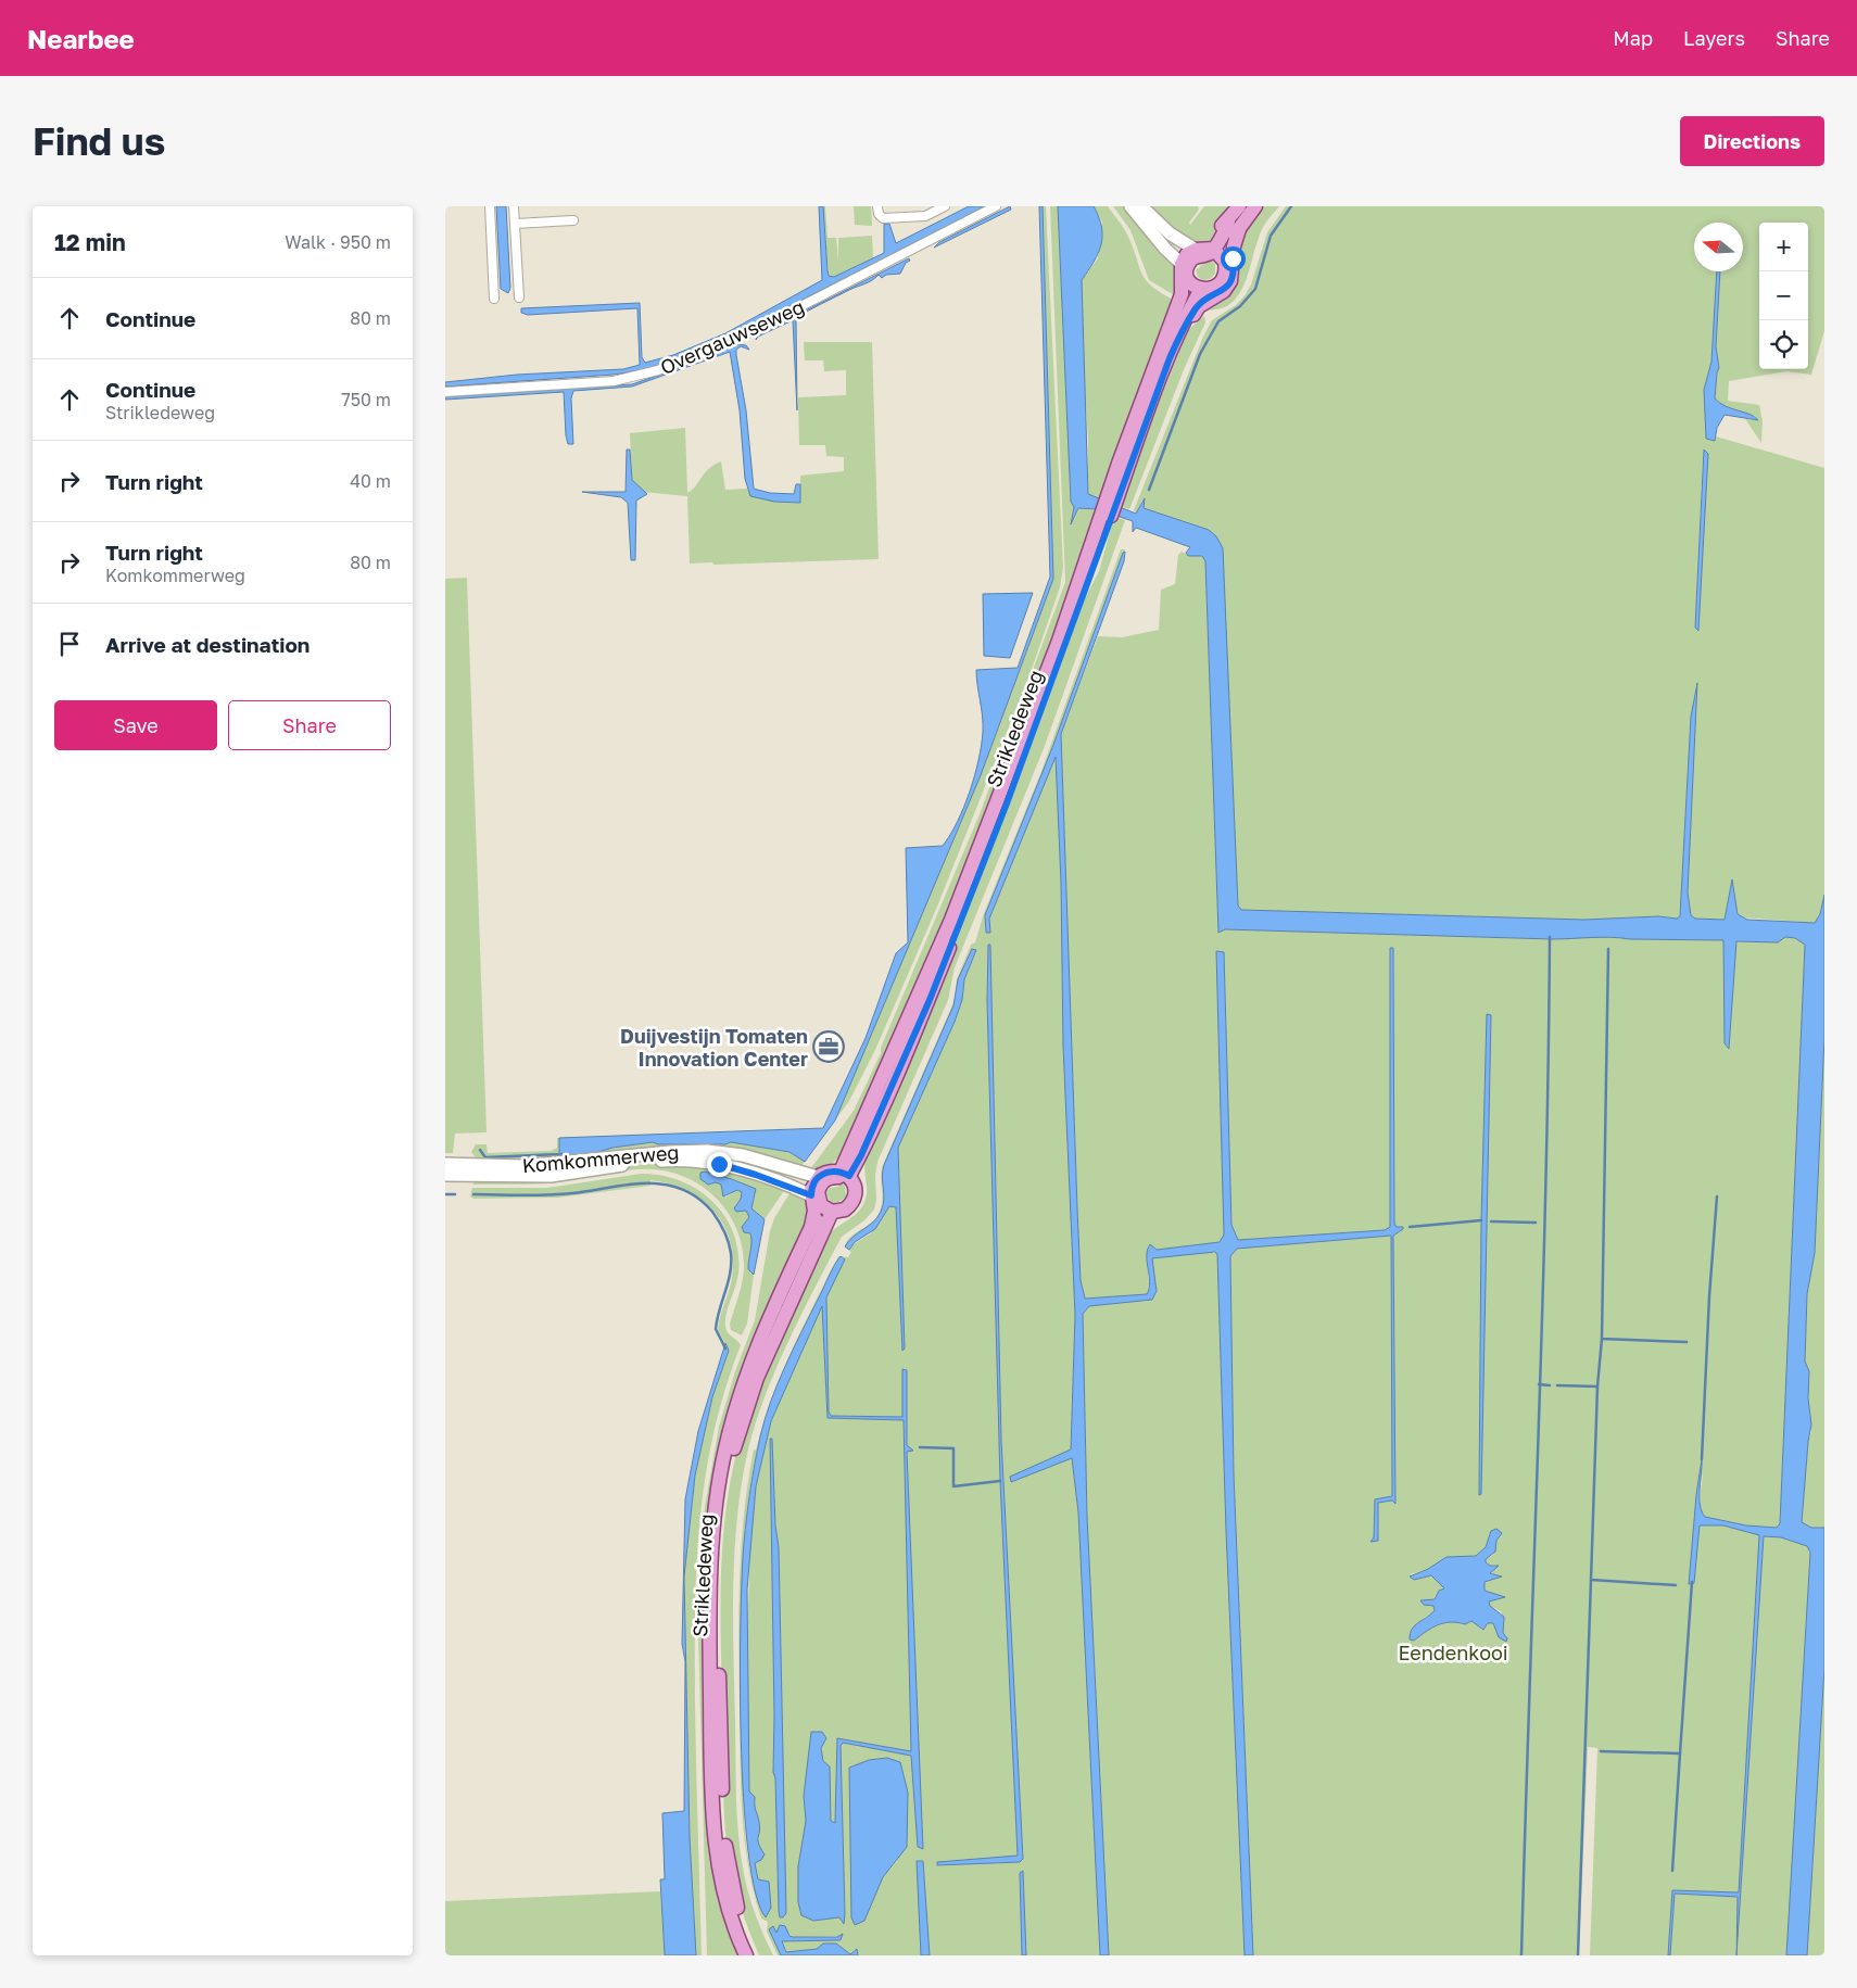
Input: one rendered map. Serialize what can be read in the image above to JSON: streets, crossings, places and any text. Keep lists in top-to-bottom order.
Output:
{
  "streets": {
    "main road": ["Strikledeweg", "Komkommerweg"],
    "street": ["Overgauwseweg"]
  },
  "crossings": [
    ["Strikledeweg", "Komkommerweg"]
  ],
  "parks": ["Eendenkooi"],
  "places": {
    "office": ["Duijvestijn Tomaten Innovation Center"]
  },
  "north": "left",
  "page": {
    "header": "Nearbee",
    "nav": ["Map", "Layers", "Share"],
    "buttons": [
      "Directions",
      ["Save", "Share"]
    ],
    "title": "Find us",
    "heading": ["12 min", "Walk · 950 m"],
    "map_buttons": ["+", "−"],
    "list": [
      ["Continue", "80 m"],
      ["Continue", "Strikledeweg", "750 m"],
      ["Turn right", "40 m"],
      ["Turn right", "Komkommerweg", "80 m"],
      "Arrive at destination"
    ]
  }
}
